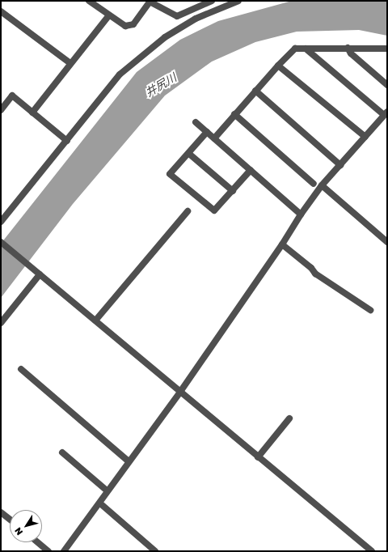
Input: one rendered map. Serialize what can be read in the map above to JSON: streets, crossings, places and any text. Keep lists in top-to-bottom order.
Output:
{
  "water": ["井尻川"],
  "north": "bottom left"
}
